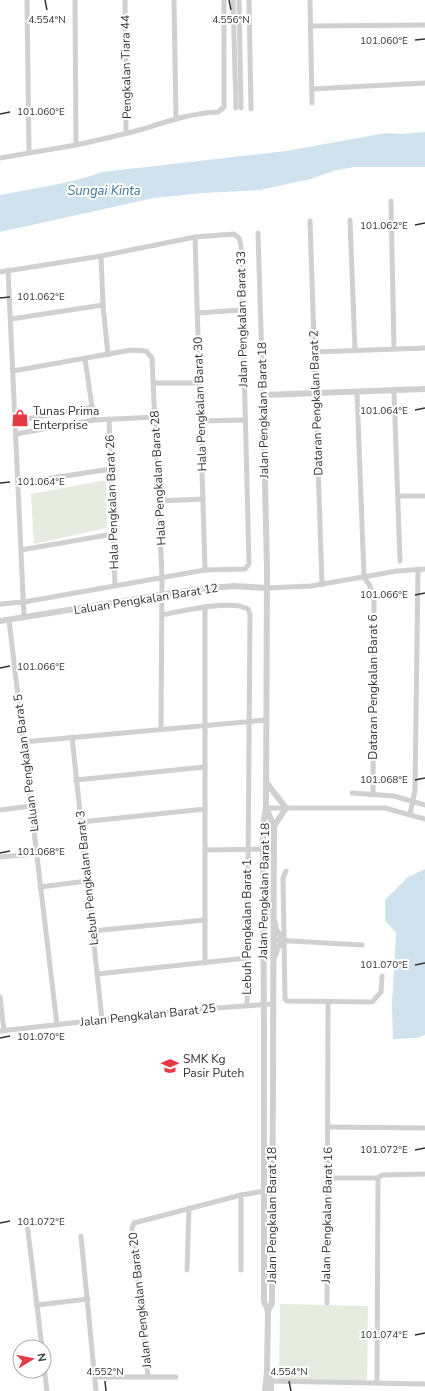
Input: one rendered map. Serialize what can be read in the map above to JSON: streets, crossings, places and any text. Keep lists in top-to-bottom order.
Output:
{
  "streets": {
    "street": [
      "Pengkalan Tiara 44",
      "Jalan Pengkalan Barat 33",
      "Dataran Pengkalan Barat 2",
      "Hala Pengkalan Barat 30",
      "Jalan Pengkalan Barat 18",
      "Hala Pengkalan Barat 28",
      "Hala Pengkalan Barat 26",
      "Laluan Pengkalan Barat 12",
      "Dataran Pengkalan Barat 6",
      "Laluan Pengkalan Barat 5",
      "Lebuh Pengkalan Barat 3",
      "Lebuh Pengkalan Barat 1",
      "Jalan Pengkalan Barat 25",
      "Jalan Pengkalan Barat 16",
      "Jalan Pengkalan Barat 20"
    ]
  },
  "crossings": [
    ["Jalan Pengkalan Barat 33", "Hala Pengkalan Barat 30"],
    ["Dataran Pengkalan Barat 2", "Laluan Pengkalan Barat 12"],
    ["Jalan Pengkalan Barat 18", "Laluan Pengkalan Barat 12"],
    ["Jalan Pengkalan Barat 18", "Lebuh Pengkalan Barat 1"],
    ["Jalan Pengkalan Barat 18", "Jalan Pengkalan Barat 25"],
    ["Hala Pengkalan Barat 28", "Laluan Pengkalan Barat 12"],
    ["Laluan Pengkalan Barat 12", "Dataran Pengkalan Barat 6"],
    ["Laluan Pengkalan Barat 12", "Laluan Pengkalan Barat 5"],
    ["Laluan Pengkalan Barat 5", "Jalan Pengkalan Barat 25"],
    ["Lebuh Pengkalan Barat 3", "Jalan Pengkalan Barat 25"],
    ["Lebuh Pengkalan Barat 1", "Jalan Pengkalan Barat 25"]
  ],
  "water": ["Sungai Kinta"],
  "places": {
    "shop": ["Tunas Prima Enterprise"],
    "school or university": ["SMK Kg Pasir Puteh"]
  },
  "north": "right",
  "coordinates": [
    "4.554°N",
    "4.556°N",
    "101.060°E",
    "101.062°E",
    "101.064°E",
    "101.066°E",
    "101.068°E",
    "101.070°E",
    "101.072°E",
    "101.074°E",
    "4.552°N"
  ]
}
